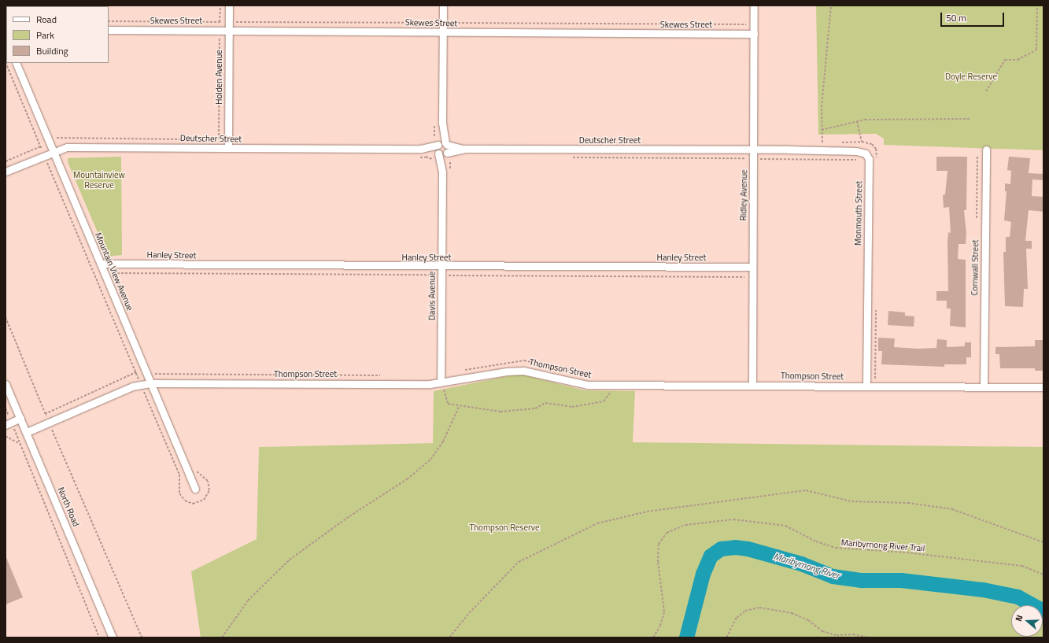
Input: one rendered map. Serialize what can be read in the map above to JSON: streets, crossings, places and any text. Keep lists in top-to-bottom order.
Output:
{
  "streets": {
    "street": [
      "Skewes Street",
      "Holden Avenue",
      "Deutscher Street",
      "Ridley Avenue",
      "Monmouth Street",
      "Hanley Street",
      "Cornwall Street",
      "Mountain View Avenue",
      "Davis Avenue",
      "Thompson Street",
      "North Road"
    ],
    "path": ["Maribyrnong River Trail"]
  },
  "crossings": [
    ["Skewes Street", "Holden Avenue"],
    ["Skewes Street", "Ridley Avenue"],
    ["Skewes Street", "Davis Avenue"],
    ["Holden Avenue", "Deutscher Street"],
    ["Deutscher Street", "Ridley Avenue"],
    ["Deutscher Street", "Monmouth Street"],
    ["Deutscher Street", "Mountain View Avenue"],
    ["Deutscher Street", "Davis Avenue"],
    ["Ridley Avenue", "Monmouth Street"],
    ["Ridley Avenue", "Hanley Street"],
    ["Ridley Avenue", "Thompson Street"],
    ["Monmouth Street", "Thompson Street"],
    ["Hanley Street", "Mountain View Avenue"],
    ["Hanley Street", "Davis Avenue"],
    ["Cornwall Street", "Thompson Street"],
    ["Mountain View Avenue", "Thompson Street"],
    ["Davis Avenue", "Thompson Street"],
    ["Thompson Street", "North Road"]
  ],
  "water": ["Maribyrnong River"],
  "parks": ["Doyle Reserve", "Mountainview Reserve", "Thompson Reserve"],
  "legend": ["Road", "Park", "Building"],
  "scale_bar": "50 m",
  "north": "left"
}
